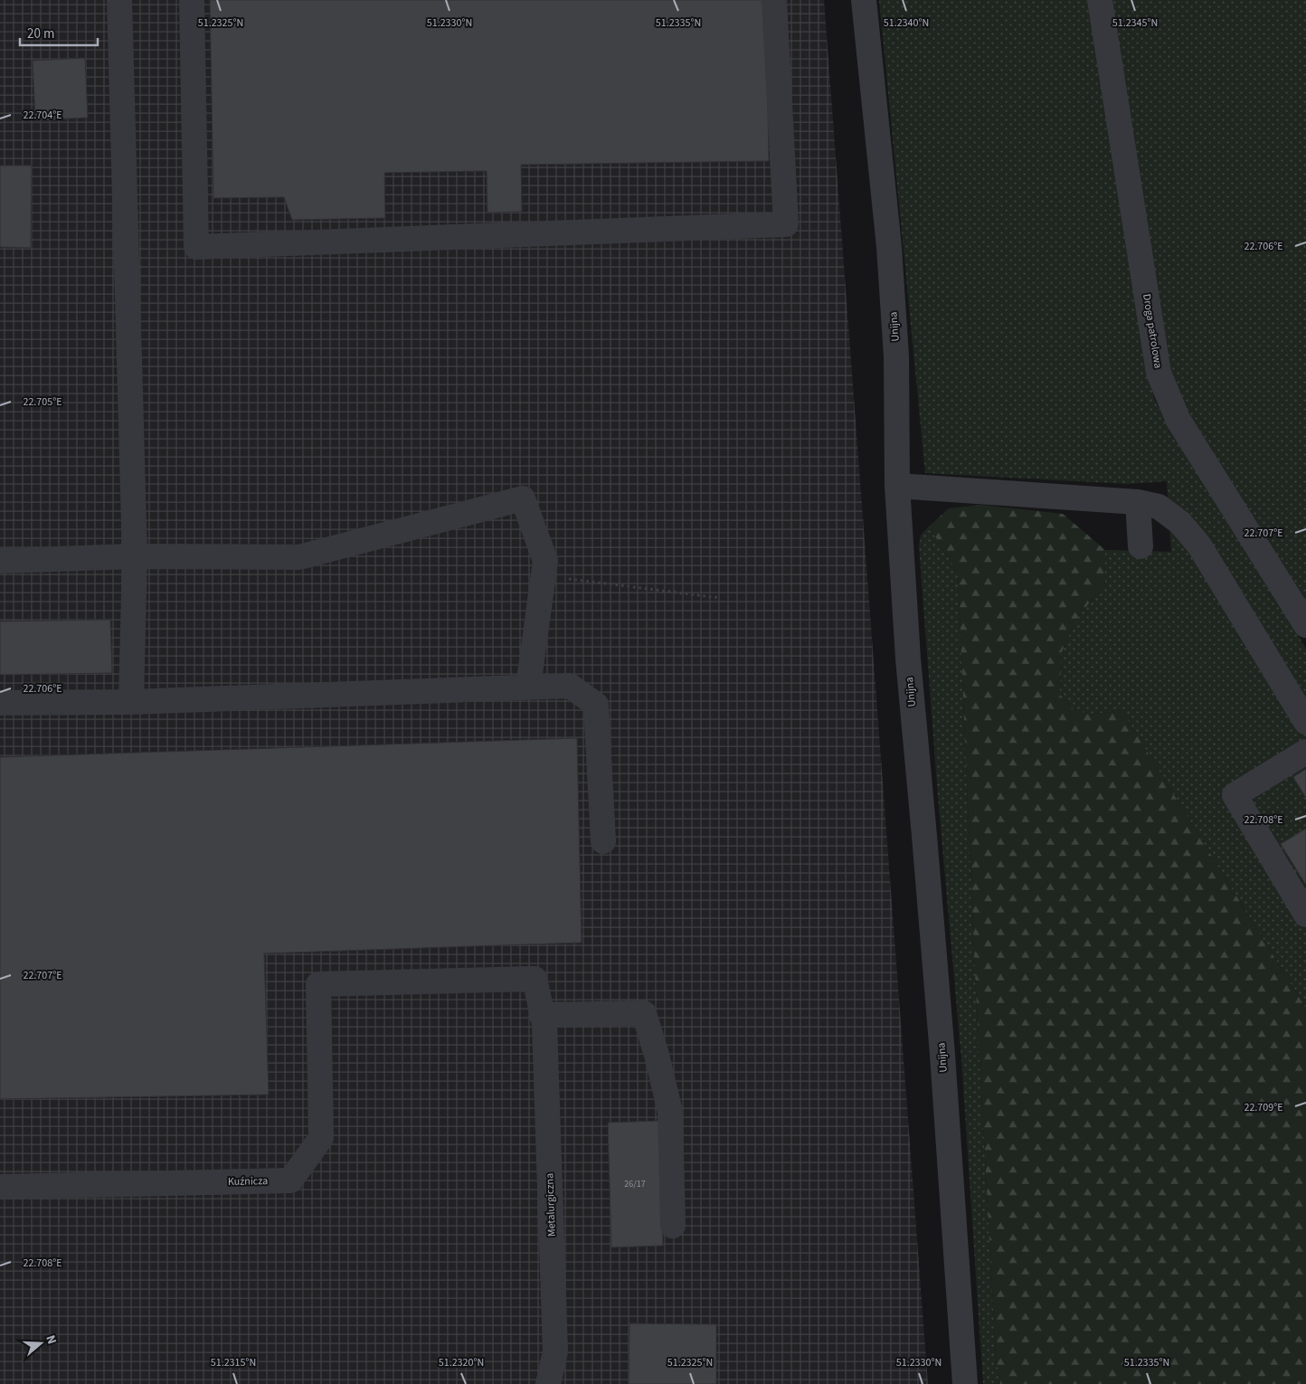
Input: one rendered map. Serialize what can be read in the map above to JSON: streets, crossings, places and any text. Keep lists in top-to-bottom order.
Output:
{
  "streets": {
    "street": [
      "Unijna",
      "Droga patrolowa",
      "Kuźnicza",
      "Metalurgiczna"
    ]
  },
  "crossings": [
    ["Kuźnicza", "Metalurgiczna"]
  ],
  "house_numbers": ["26/17"],
  "scale_bar": "20 m",
  "north": "right",
  "coordinates": [
    "51.2325°N",
    "51.2330°N",
    "51.2335°N",
    "51.2340°N",
    "51.2345°N",
    "22.704°E",
    "22.706°E",
    "22.705°E",
    "22.707°E",
    "22.708°E",
    "22.709°E",
    "51.2315°N",
    "51.2320°N"
  ]
}
